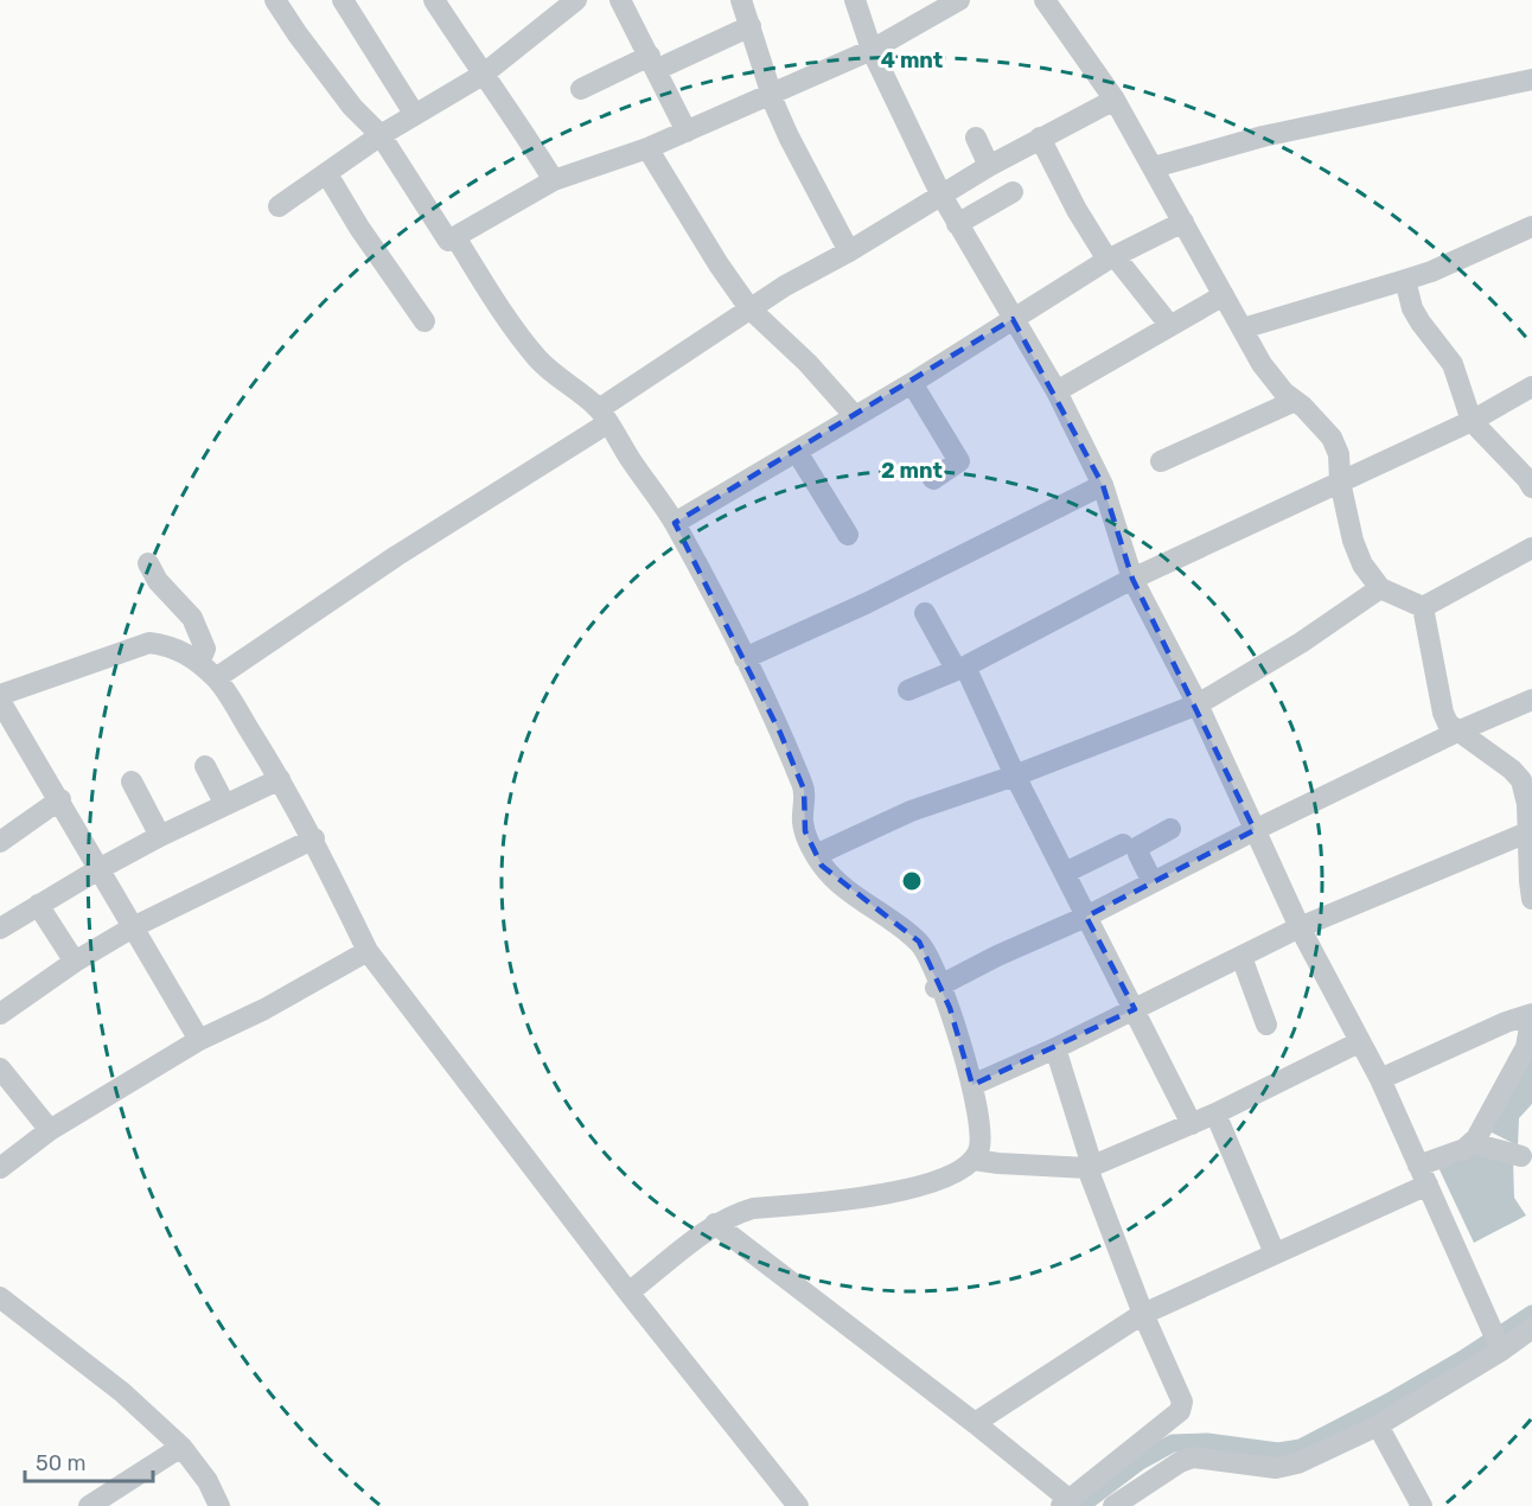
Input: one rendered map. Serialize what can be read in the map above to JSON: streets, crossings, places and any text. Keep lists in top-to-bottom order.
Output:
{
  "scale_bar": "50 m",
  "rings": ["4 mnt", "2 mnt"]
}
